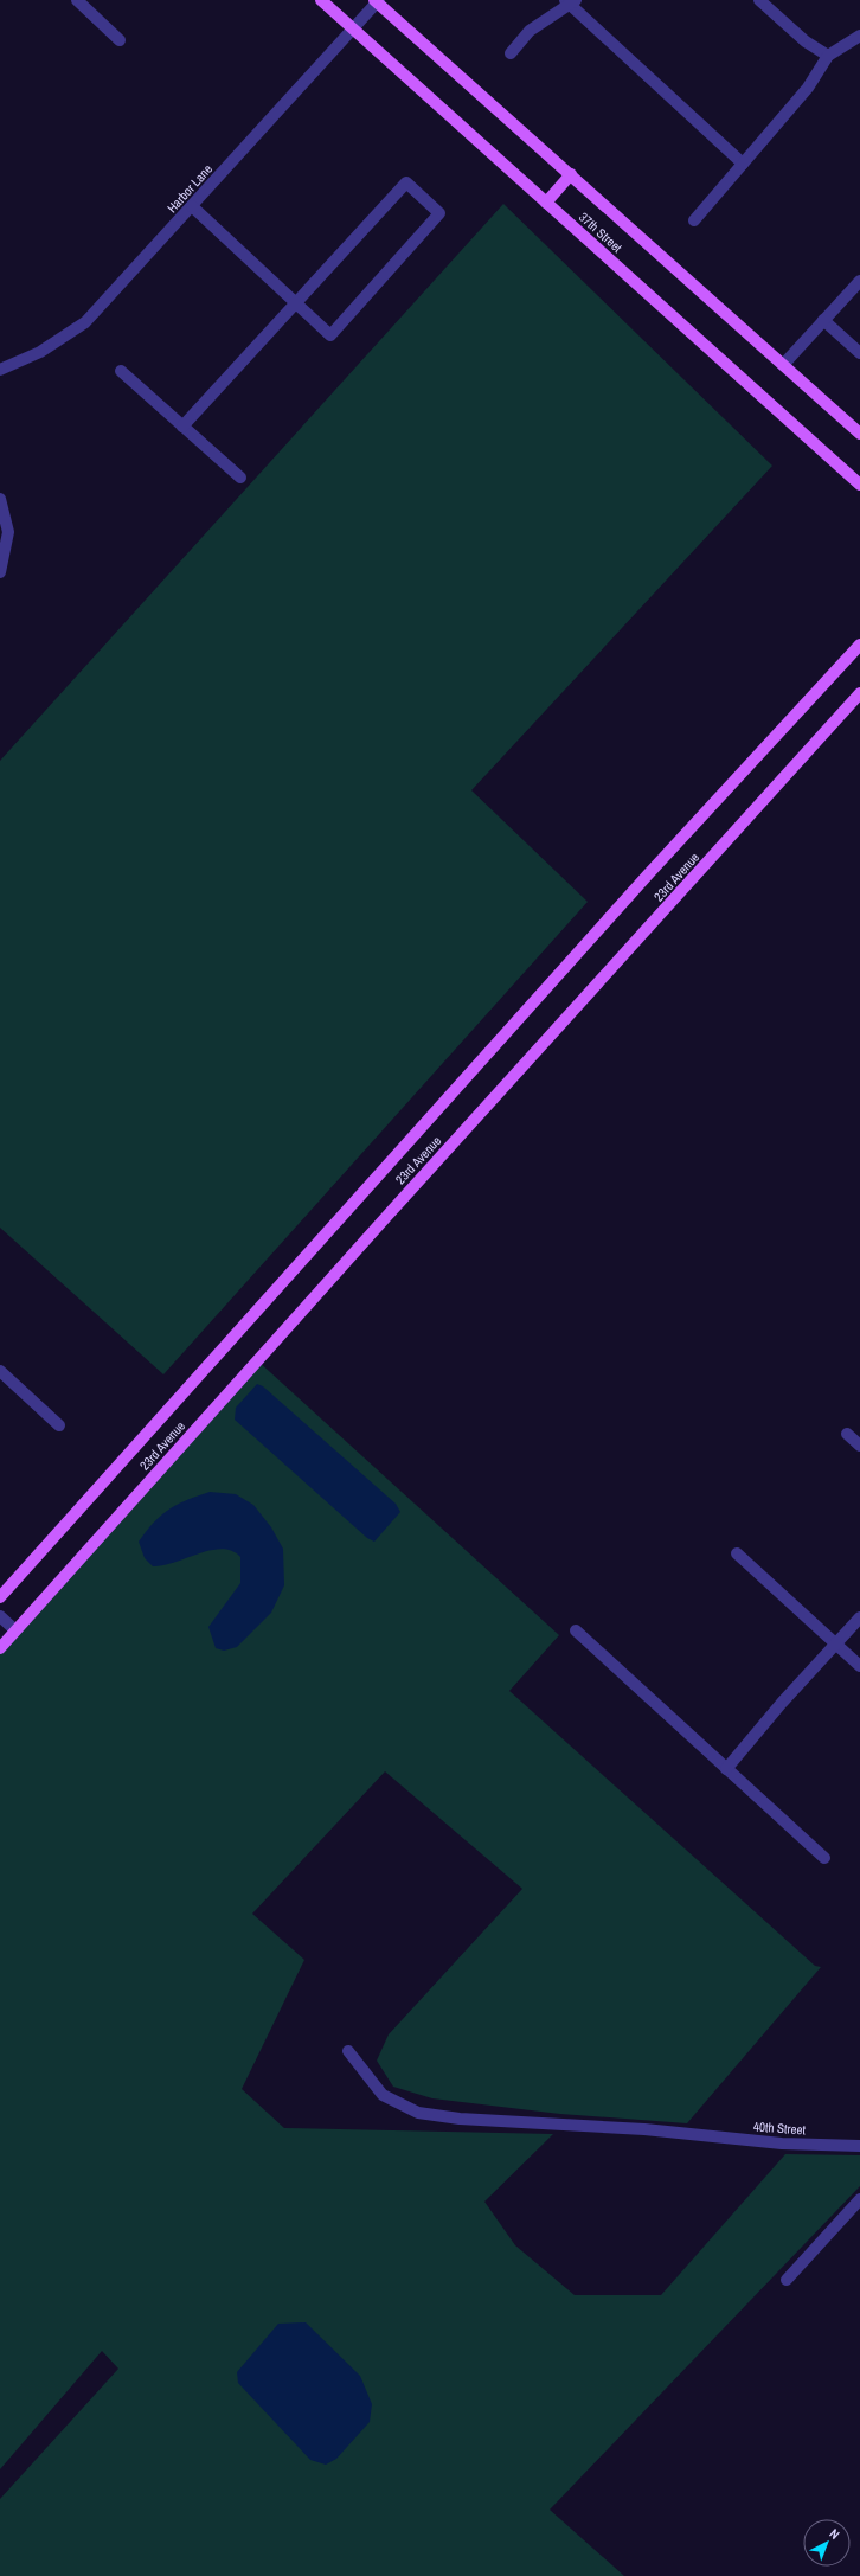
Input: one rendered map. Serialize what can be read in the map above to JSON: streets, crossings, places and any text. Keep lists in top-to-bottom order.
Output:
{
  "streets": {
    "main road": ["37th Street", "23rd Avenue"],
    "street": ["Harbor Lane", "40th Street"]
  },
  "crossings": [
    ["Harbor Lane", "37th Street"]
  ],
  "north": "top right"
}
